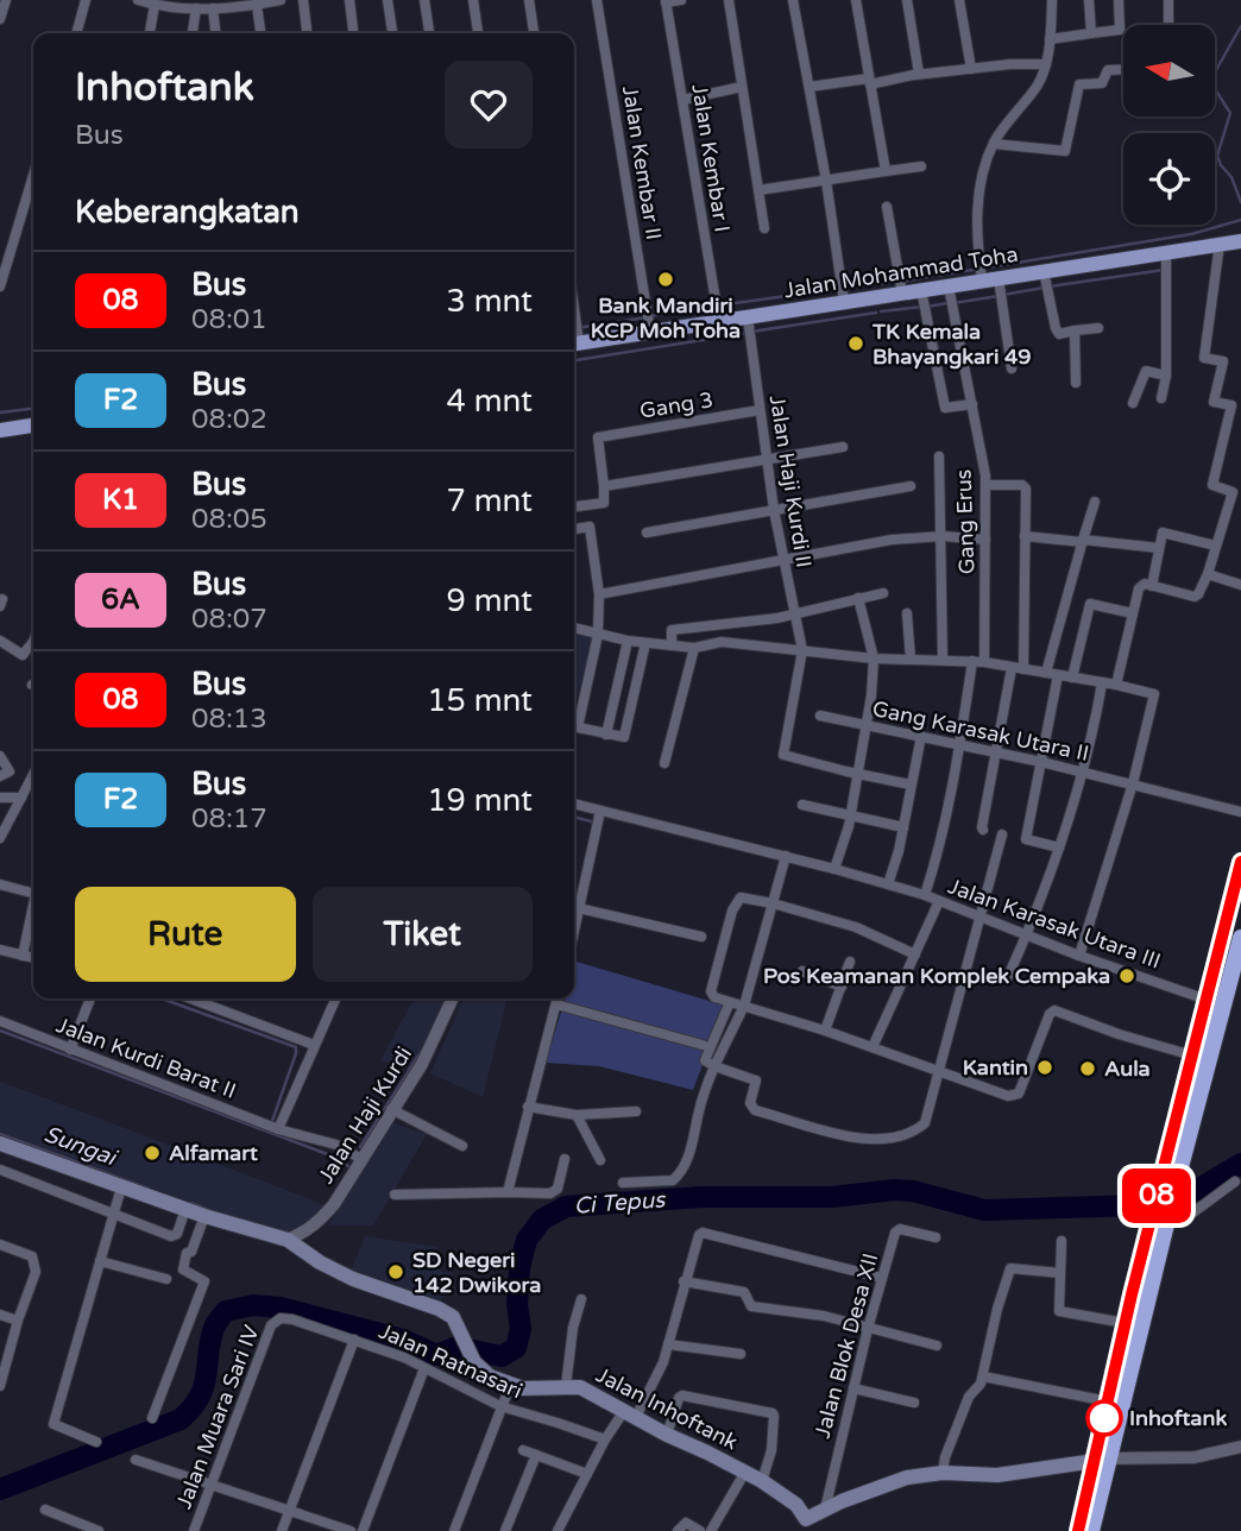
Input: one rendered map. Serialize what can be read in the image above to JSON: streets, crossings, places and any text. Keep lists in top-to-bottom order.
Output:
{
  "streets": {
    "main road": ["Jalan Mohammad Toha", "Jalan Inhoftank"],
    "street": [
      "Jalan Kembar I",
      "Jalan Kembar II",
      "Gang 3",
      "Jalan Haji Kurdi II",
      "Gang Erus",
      "Gang Karasak Utara II",
      "Jalan Karasak Utara III",
      "Jalan Kurdi Barat II",
      "Jalan Haji Kurdi",
      "Jalan Blok Desa XII",
      "Jalan Ratnasari",
      "Jalan Muara Sari IV"
    ]
  },
  "crossings": [
    ["Jalan Kembar I", "Jalan Mohammad Toha"],
    ["Jalan Kembar II", "Jalan Mohammad Toha"],
    ["Jalan Mohammad Toha", "Jalan Haji Kurdi II"],
    ["Jalan Mohammad Toha", "Gang Erus"],
    ["Gang 3", "Jalan Haji Kurdi II"],
    ["Gang Erus", "Gang Karasak Utara II"],
    ["Gang Erus", "Jalan Karasak Utara III"],
    ["Jalan Kurdi Barat II", "Jalan Haji Kurdi"],
    ["Jalan Blok Desa XII", "Jalan Inhoftank"],
    ["Jalan Ratnasari", "Jalan Inhoftank"],
    ["Jalan Ratnasari", "Jalan Muara Sari IV"]
  ],
  "water": ["Sungai", "Ci Tepus"],
  "places": [
    "Bank Mandiri KCP Moh Toha",
    "TK Kemala Bhayangkari 49",
    "Pos Keamanan Komplek Cempaka",
    "Kantin",
    "Aula",
    "Alfamart",
    "SD Negeri 142 Dwikora",
    "Inhoftank"
  ],
  "lines": ["bus line 08"],
  "north": "left",
  "page": {
    "on_map": "08",
    "heading": [
      ["Inhoftank", "Bus"],
      "Keberangkatan"
    ],
    "list": [
      {
        "mark": "08",
        "name": "Bus",
        "note": "08:01",
        "value": "3 mnt"
      },
      {
        "mark": "F2",
        "name": "Bus",
        "note": "08:02",
        "value": "4 mnt"
      },
      {
        "mark": "K1",
        "name": "Bus",
        "note": "08:05",
        "value": "7 mnt"
      },
      {
        "mark": "6A",
        "name": "Bus",
        "note": "08:07",
        "value": "9 mnt"
      },
      {
        "mark": "08",
        "name": "Bus",
        "note": "08:13",
        "value": "15 mnt"
      },
      {
        "mark": "F2",
        "name": "Bus",
        "note": "08:17",
        "value": "19 mnt"
      }
    ],
    "buttons": ["Rute", "Tiket"]
  }
}
